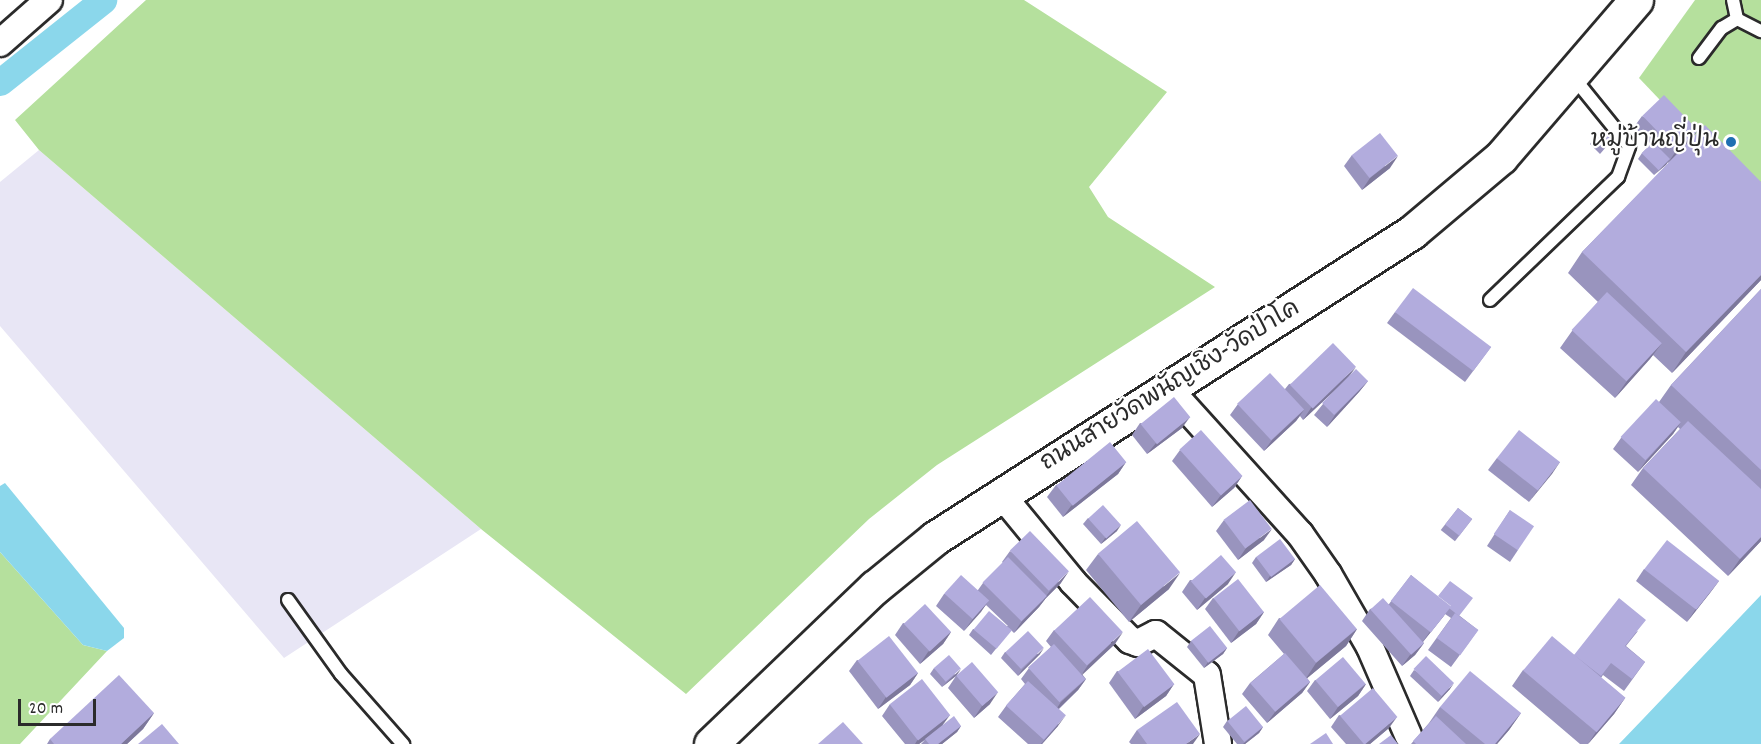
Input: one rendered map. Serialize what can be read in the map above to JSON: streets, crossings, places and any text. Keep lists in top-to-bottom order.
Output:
{
  "streets": {
    "main road": ["ถนนสายวัดพนัญเชิง-วัดป่าโค"]
  },
  "places": ["หมู่บ้านญี่ปุ่น"],
  "scale_bar": "20 m"
}
